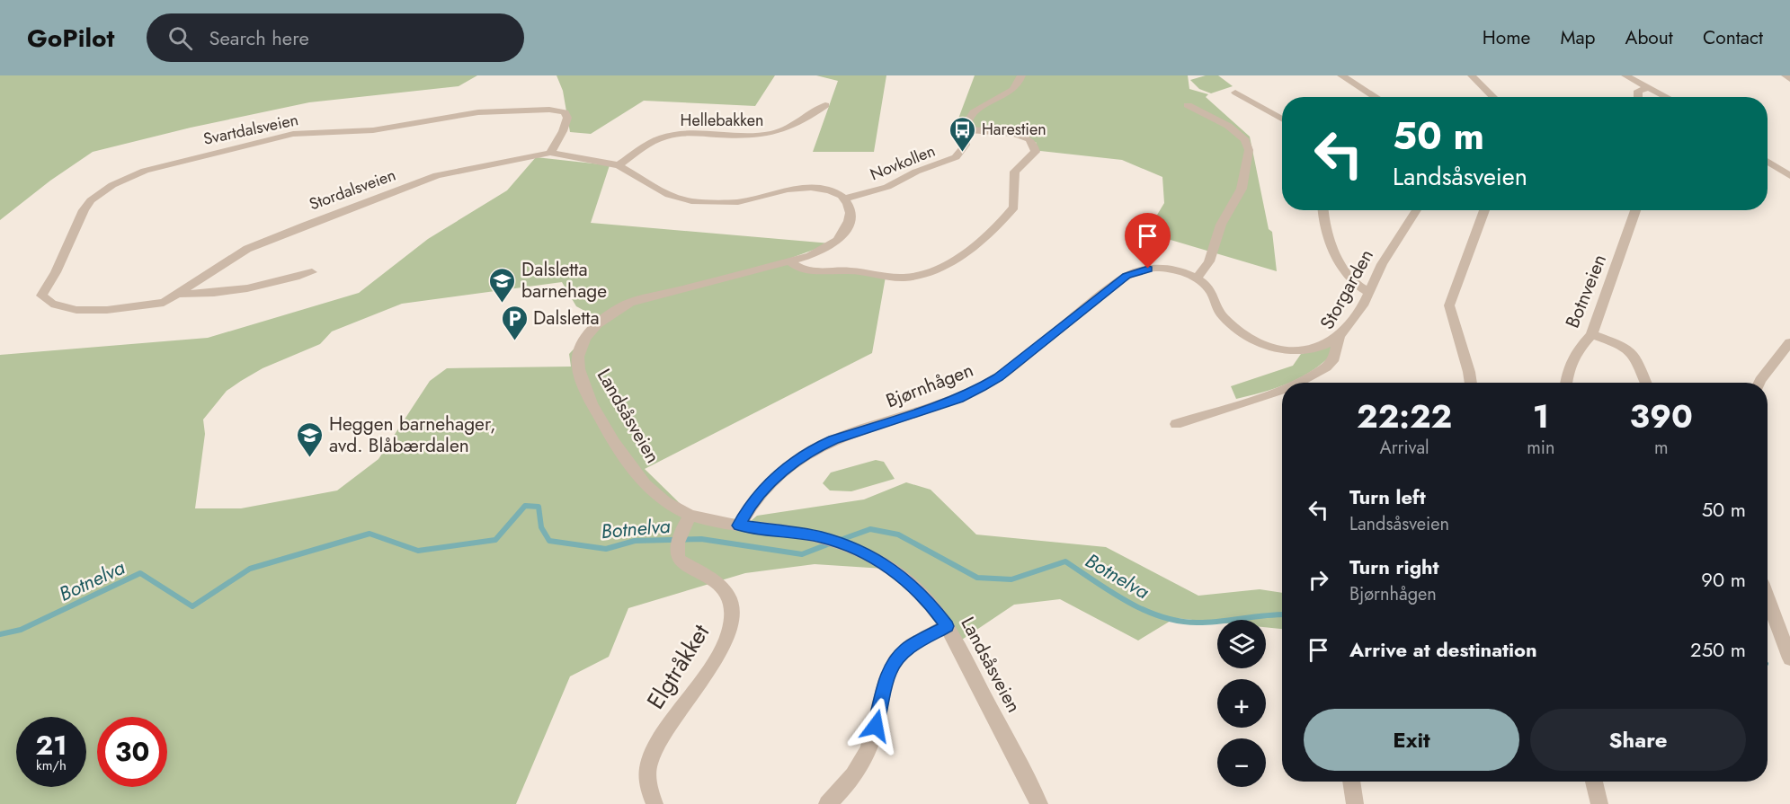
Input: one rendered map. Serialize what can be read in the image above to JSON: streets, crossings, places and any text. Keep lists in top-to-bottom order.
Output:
{
  "streets": {
    "street": [
      "Hellebakken",
      "Svartdalsveien",
      "Novkollen",
      "Stordalsveien",
      "Storgarden",
      "Botnveien",
      "Bjørnhågen",
      "Landsåsveien",
      "Elgtråkket"
    ]
  },
  "crossings": [
    ["Svartdalsveien", "Stordalsveien"],
    ["Novkollen", "Landsåsveien"],
    ["Bjørnhågen", "Landsåsveien"],
    ["Landsåsveien", "Elgtråkket"]
  ],
  "water": ["Botnelva"],
  "places": {
    "bus stop": ["Harestien"],
    "school or university": ["Dalsletta barnehage", "Heggen barnehager, avd. Blåbærdalen"],
    "parking": ["Dalsletta"]
  },
  "page": {
    "header": "GoPilot",
    "search": "Search here",
    "nav": [
      "Home",
      "Map",
      "About",
      "Contact"
    ],
    "turn": ["50 m", "Landsåsveien"],
    "eta": [
      "22:22",
      "Arrival",
      "1",
      "min",
      "390",
      "m"
    ],
    "list": [
      {
        "name": "Turn left",
        "note": "Landsåsveien",
        "value": "50 m"
      },
      {
        "name": "Turn right",
        "note": "Bjørnhågen",
        "value": "90 m"
      },
      {
        "name": "Arrive at destination",
        "value": "250 m"
      }
    ],
    "map_buttons": ["+", "−"],
    "buttons": ["Exit", "Share"],
    "speed": "21 km/h",
    "limit": "30"
  }
}
